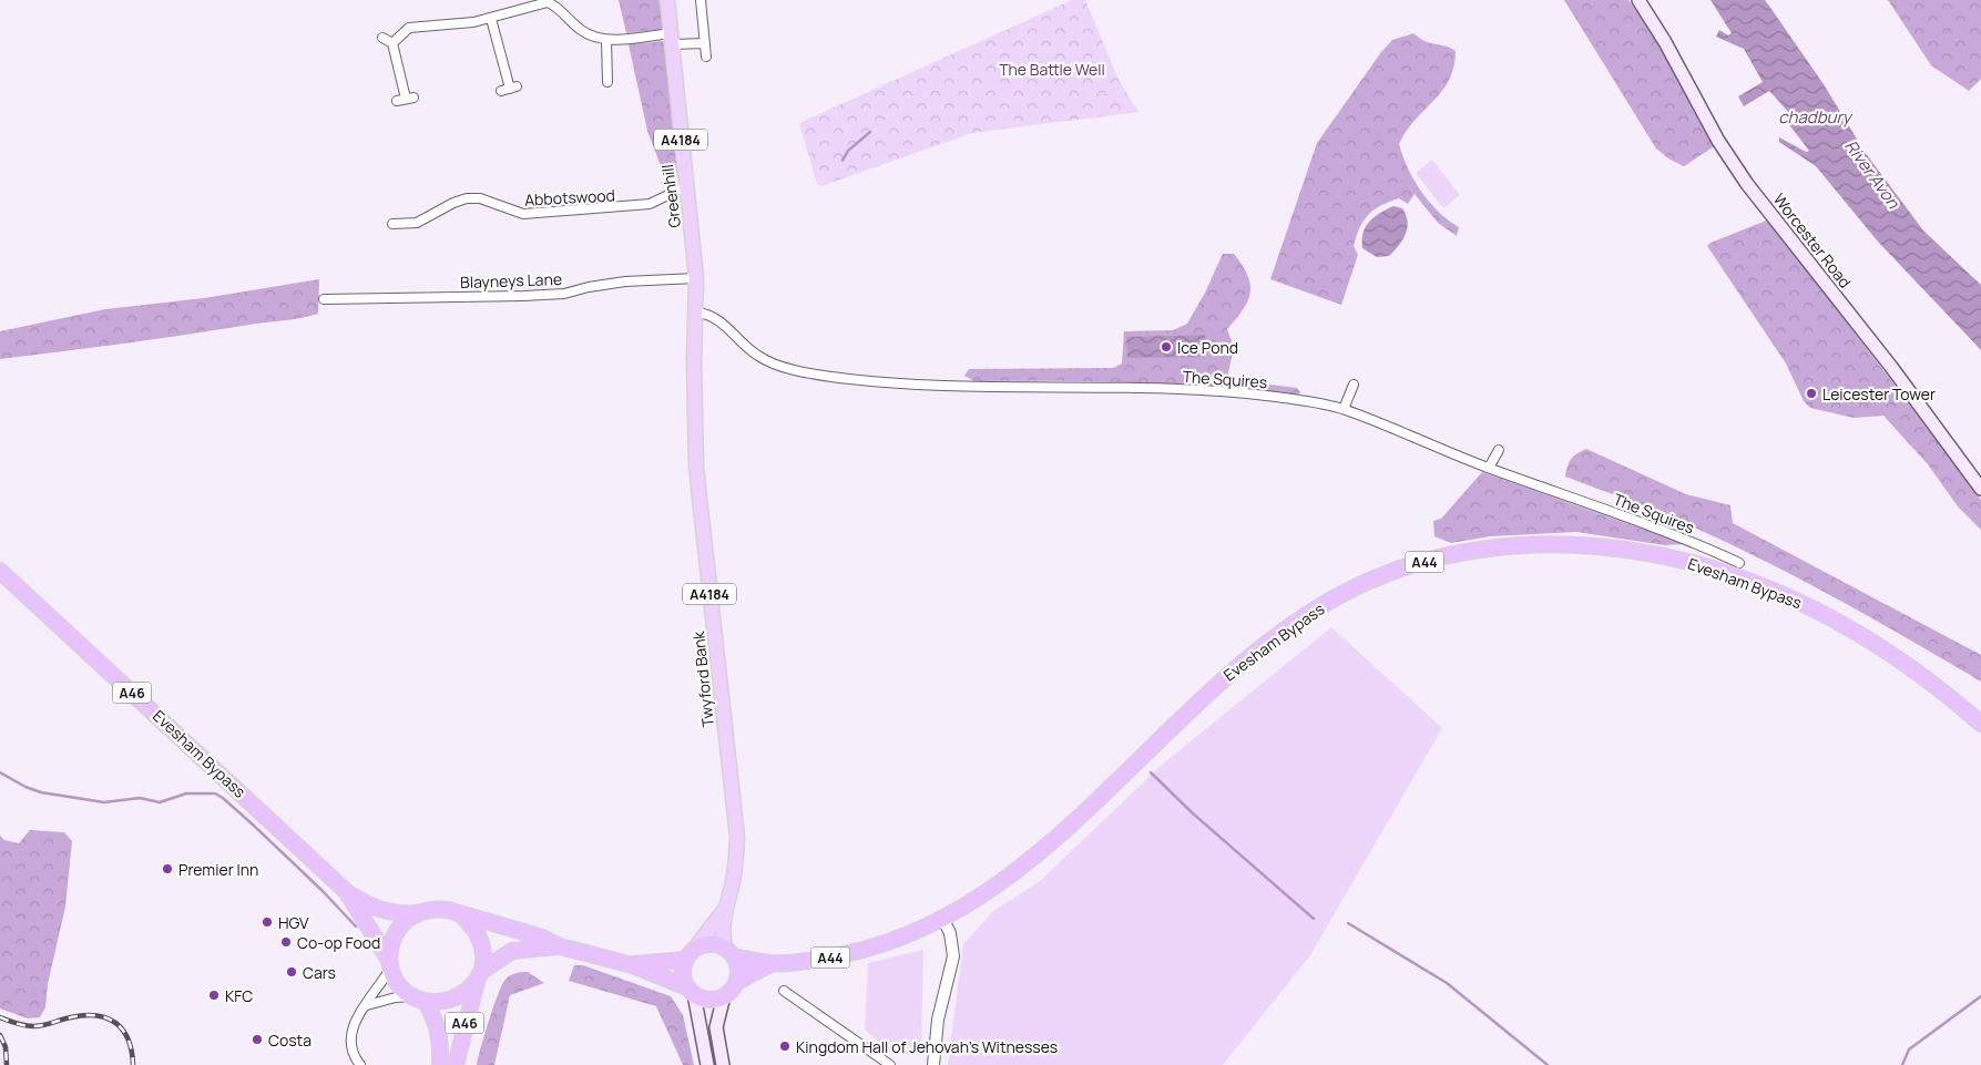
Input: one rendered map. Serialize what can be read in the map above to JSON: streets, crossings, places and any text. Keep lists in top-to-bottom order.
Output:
{
  "streets": {
    "highway": ["A44", "Evesham Bypass", "A46"],
    "main road": [
      "A4184",
      "Greenhill",
      "Worcester Road",
      "Twyford Bank"
    ],
    "street": ["Abbotswood", "Blayneys Lane", "The Squires"]
  },
  "crossings": [
    ["Greenhill", "Abbotswood"],
    ["Greenhill", "Blayneys Lane"],
    ["Greenhill", "Twyford Bank"],
    ["Blayneys Lane", "Twyford Bank"],
    ["The Squires", "Twyford Bank"],
    ["Evesham Bypass", "Twyford Bank"],
    ["Evesham Bypass", "A46"]
  ],
  "water": ["chadbury", "River Avon"],
  "parks": ["The Battle Well"],
  "places": [
    "Ice Pond",
    "Leicester Tower",
    "Premier Inn",
    "HGV",
    "Co-op Food",
    "Cars",
    "KFC",
    "Costa",
    "Kingdom Hall of Jehovah's Witnesses"
  ]
}
